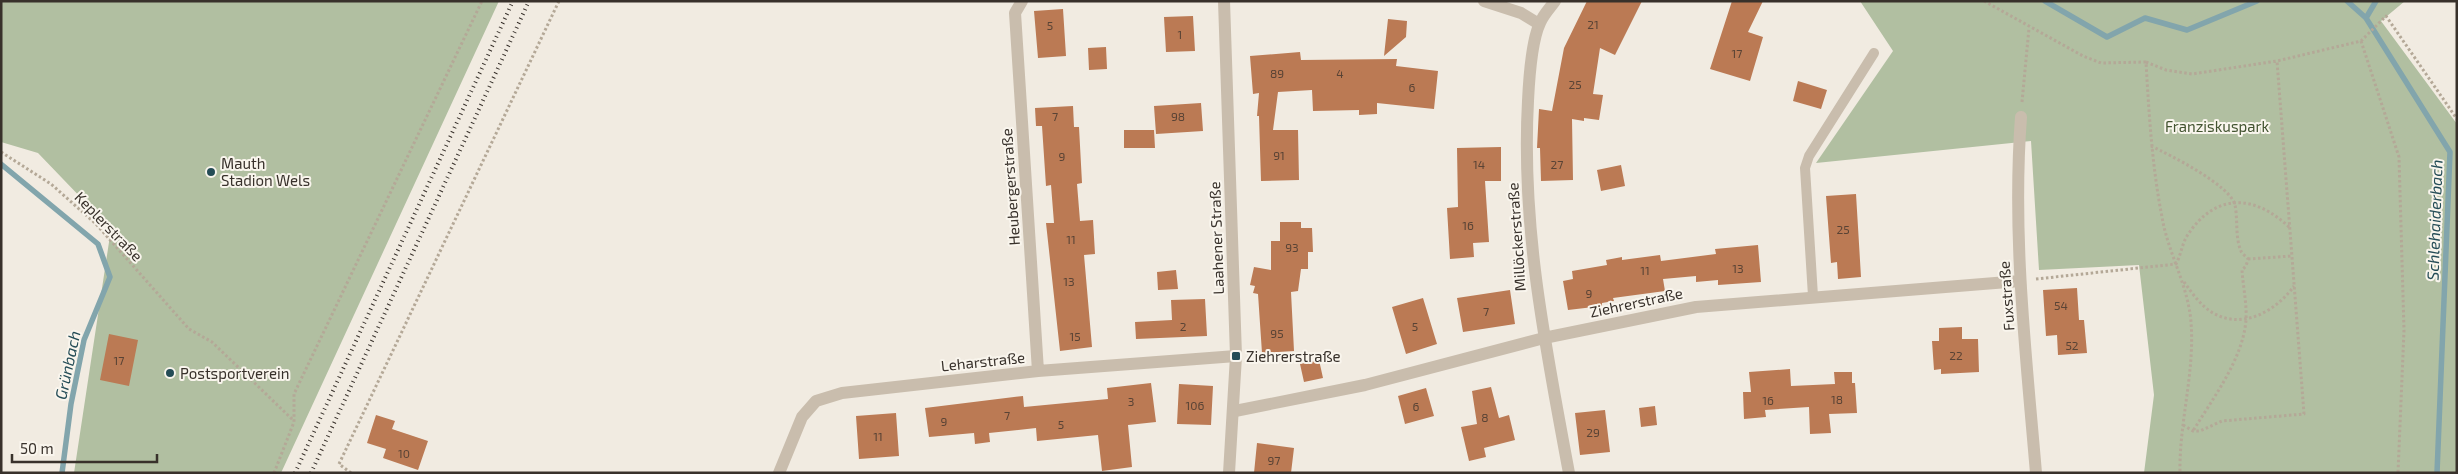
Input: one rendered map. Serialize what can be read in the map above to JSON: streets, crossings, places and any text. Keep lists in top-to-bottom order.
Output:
{
  "streets": {
    "street": [
      "Heubergerstraße",
      "Millöckerstraße",
      "Laahener Straße",
      "Fuxstraße",
      "Ziehrerstraße",
      "Leharstraße"
    ],
    "path": ["Keplerstraße"]
  },
  "crossings": [
    ["Heubergerstraße", "Leharstraße"],
    ["Millöckerstraße", "Ziehrerstraße"],
    ["Laahener Straße", "Ziehrerstraße"],
    ["Laahener Straße", "Leharstraße"],
    ["Fuxstraße", "Ziehrerstraße"]
  ],
  "water": ["Schlehaiderbach", "Grünbach"],
  "parks": ["Franziskuspark"],
  "places": {
    "other": ["Mauth Stadion Wels", "Postsportverein"],
    "transit": ["Ziehrerstraße"]
  },
  "house_numbers": [
    "21",
    "5",
    "1",
    "17",
    "89",
    "4",
    "25",
    "6",
    "7",
    "98",
    "91",
    "9",
    "14",
    "27",
    "16",
    "25",
    "11",
    "93",
    "13",
    "11",
    "13",
    "9",
    "54",
    "7",
    "2",
    "5",
    "95",
    "15",
    "52",
    "22",
    "17",
    "18",
    "16",
    "3",
    "106",
    "6",
    "7",
    "8",
    "9",
    "5",
    "29",
    "11",
    "10",
    "97"
  ],
  "scale_bar": "50 m"
}
